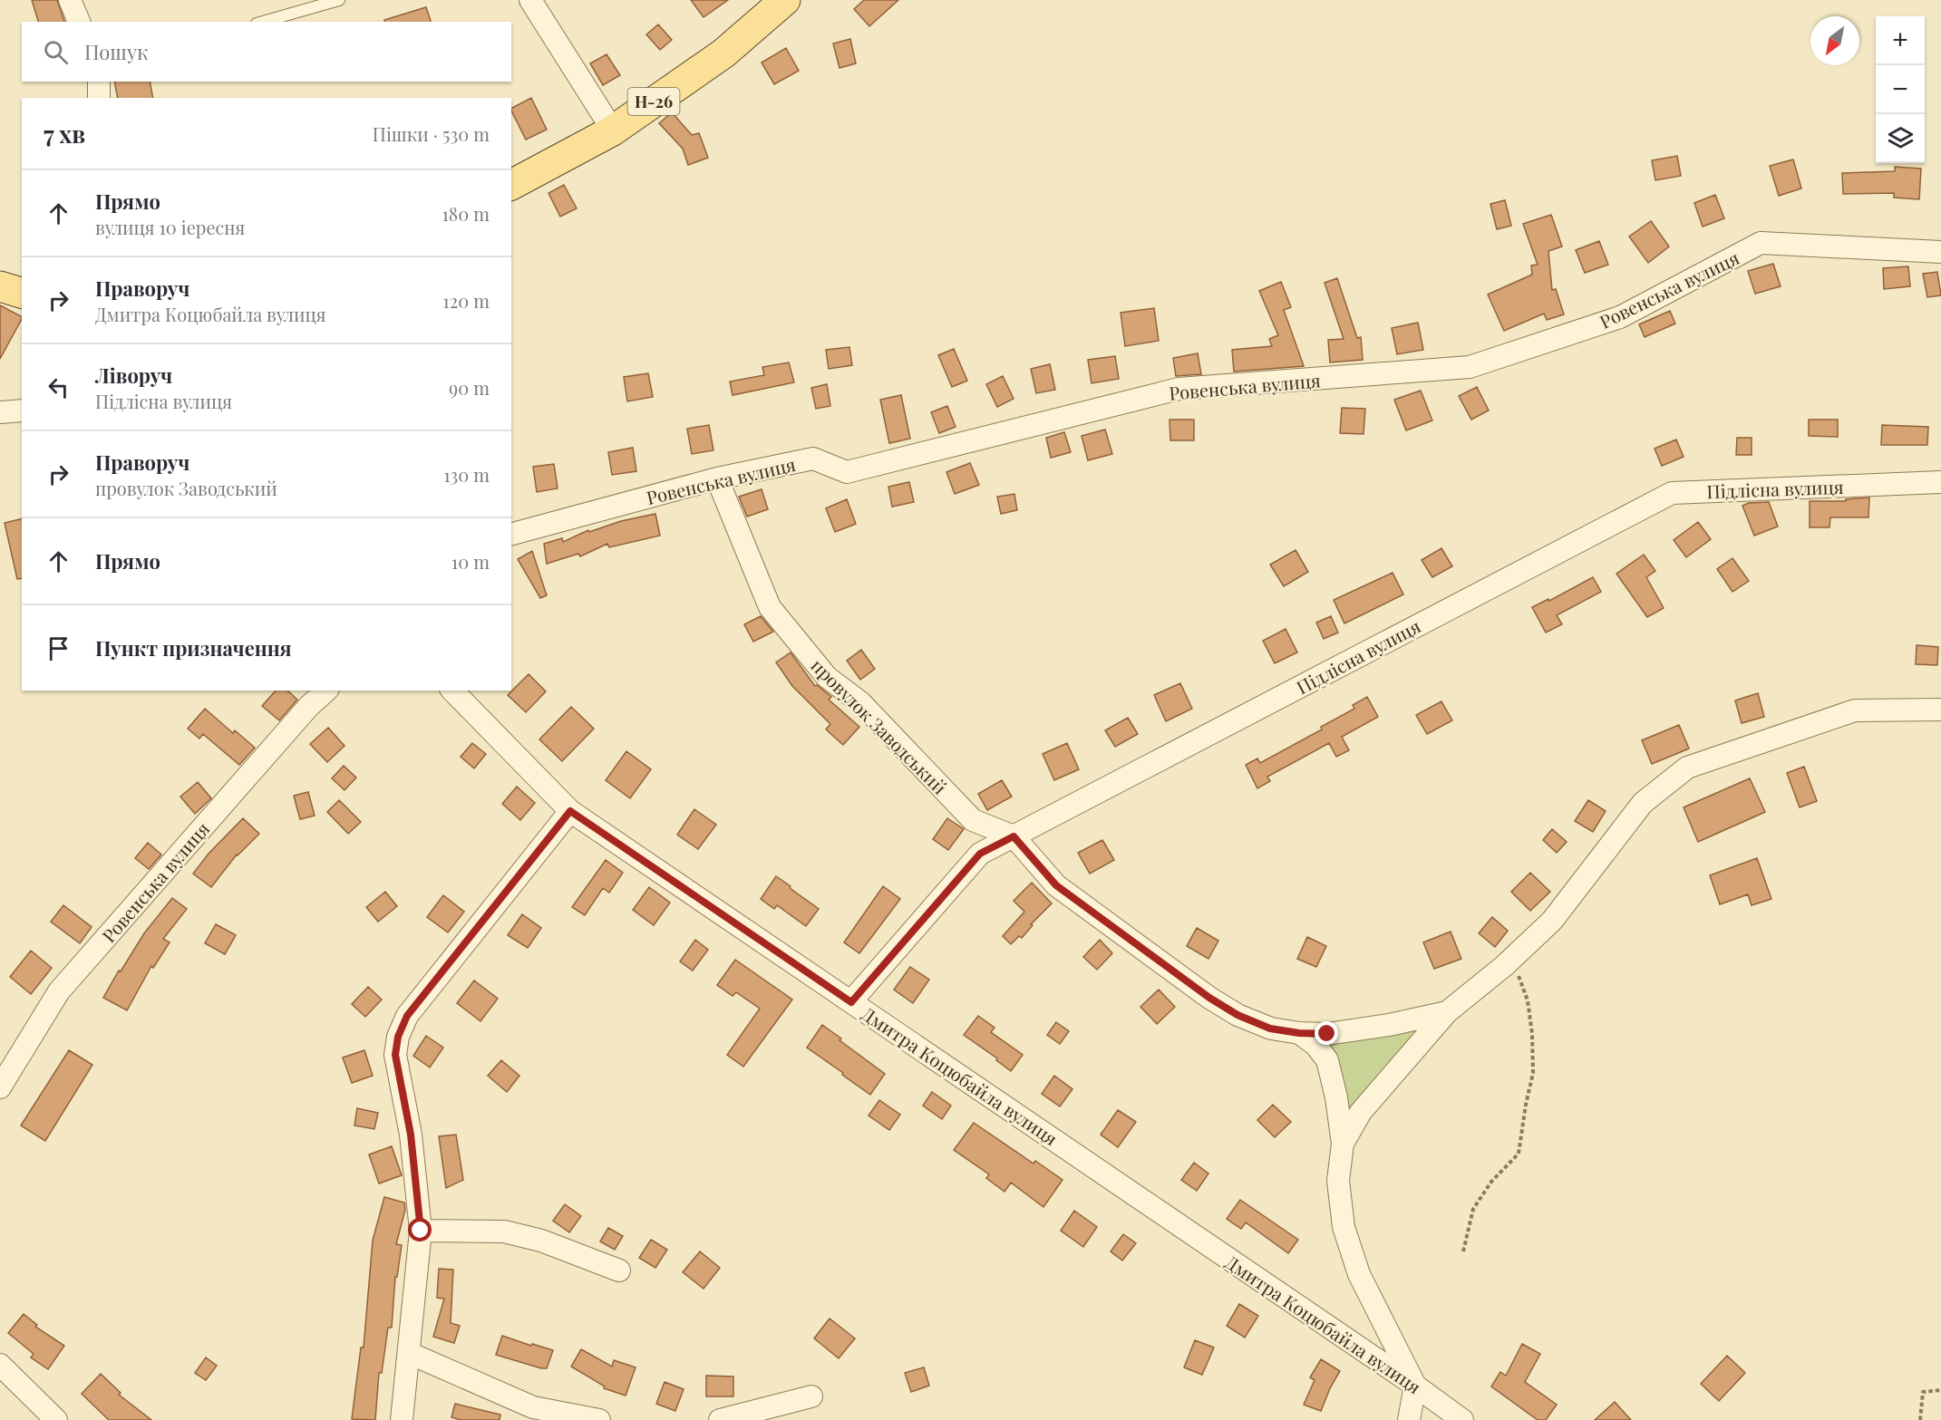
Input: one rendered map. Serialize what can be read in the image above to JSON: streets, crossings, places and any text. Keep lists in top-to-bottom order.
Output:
{
  "streets": {
    "main road": ["Н-26"],
    "street": [
      "Ровенська вулиця",
      "Підлісна вулиця",
      "провулок Заводський",
      "Дмитра Коцюбайла вулиця"
    ]
  },
  "crossings": [
    ["Ровенська вулиця", "провулок Заводський"],
    ["Підлісна вулиця", "провулок Заводський"],
    ["Підлісна вулиця", "Дмитра Коцюбайла вулиця"]
  ],
  "north": "bottom left",
  "page": {
    "map_buttons": ["+", "−"],
    "search": "Пошук",
    "heading": ["7 хв", "Пішки · 530 m"],
    "list": [
      ["Прямо", "вулиця 10 іересня", "180 m"],
      ["Праворуч", "Дмитра Коцюбайла вулиця", "120 m"],
      ["Ліворуч", "Підлісна вулиця", "90 m"],
      ["Праворуч", "провулок Заводський", "130 m"],
      ["Прямо", "10 m"],
      "Пункт призначення"
    ]
  }
}
